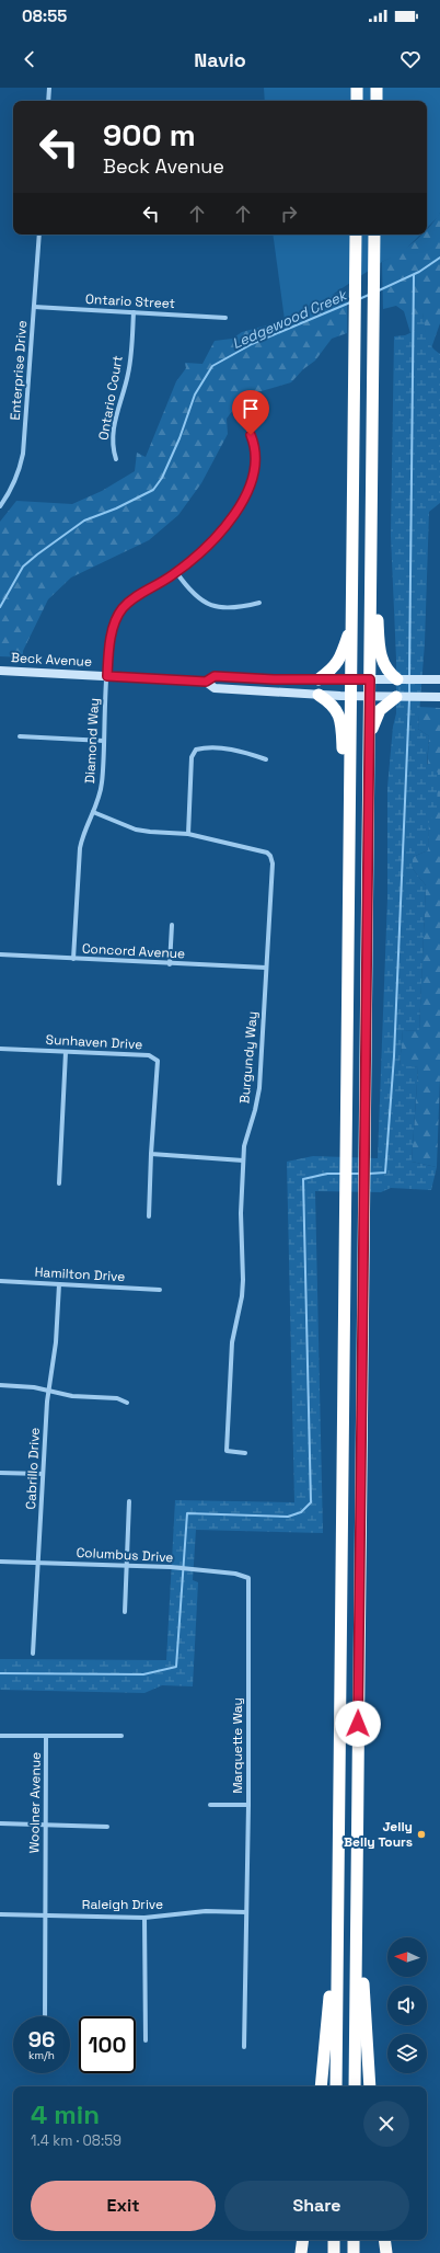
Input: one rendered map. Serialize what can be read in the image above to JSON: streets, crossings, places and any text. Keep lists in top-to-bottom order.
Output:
{
  "streets": {
    "street": [
      "Ontario Street",
      "Enterprise Drive",
      "Ontario Court",
      "Beck Avenue",
      "Diamond Way",
      "Concord Avenue",
      "Sunhaven Drive",
      "Burgundy Way",
      "Hamilton Drive",
      "Cabrillo Drive",
      "Columbus Drive",
      "Marquette Way",
      "Woolner Avenue",
      "Raleigh Drive"
    ]
  },
  "crossings": [
    ["Ontario Street", "Enterprise Drive"],
    ["Ontario Street", "Ontario Court"],
    ["Beck Avenue", "Diamond Way"],
    ["Diamond Way", "Concord Avenue"],
    ["Diamond Way", "Burgundy Way"],
    ["Concord Avenue", "Burgundy Way"],
    ["Hamilton Drive", "Cabrillo Drive"],
    ["Cabrillo Drive", "Columbus Drive"],
    ["Columbus Drive", "Marquette Way"],
    ["Marquette Way", "Raleigh Drive"],
    ["Woolner Avenue", "Raleigh Drive"]
  ],
  "water": ["Ledgewood Creek"],
  "places": ["Jelly Belly Tours"],
  "north": "left",
  "page": {
    "status": "08:55",
    "header": "Navio",
    "turn": ["900 m", "Beck Avenue"],
    "speed": "96 km/h",
    "limit": "100",
    "heading": ["4 min", "1.4 km · 08:59"],
    "buttons": ["Exit", "Share"]
  }
}
